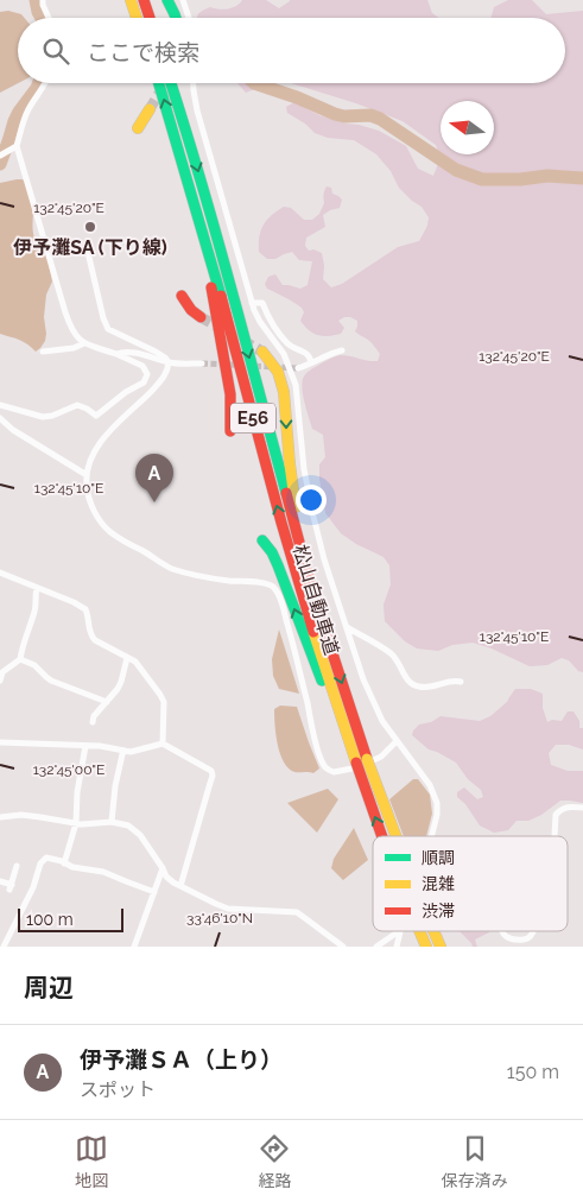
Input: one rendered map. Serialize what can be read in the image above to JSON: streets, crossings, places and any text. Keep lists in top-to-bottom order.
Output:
{
  "streets": {
    "highway": ["E56", "松山自動車道"]
  },
  "places": ["伊予灘SA (下り線)"],
  "legend": ["順調", "混雑", "渋滞"],
  "scale_bar": "100 m",
  "north": "left",
  "page": {
    "search": "ここで検索",
    "pins": "A",
    "scale": "100 m",
    "heading": "周辺",
    "list": [
      {
        "mark": "A",
        "name": "伊予灘ＳＡ（上り）",
        "note": "スポット",
        "value": "150 m"
      }
    ],
    "nav": ["地図", "経路", "保存済み"]
  },
  "coordinates": [
    "132°45'20\"E",
    "132°45'10\"E",
    "132°45'00\"E",
    "33°46'10\"N"
  ]
}
